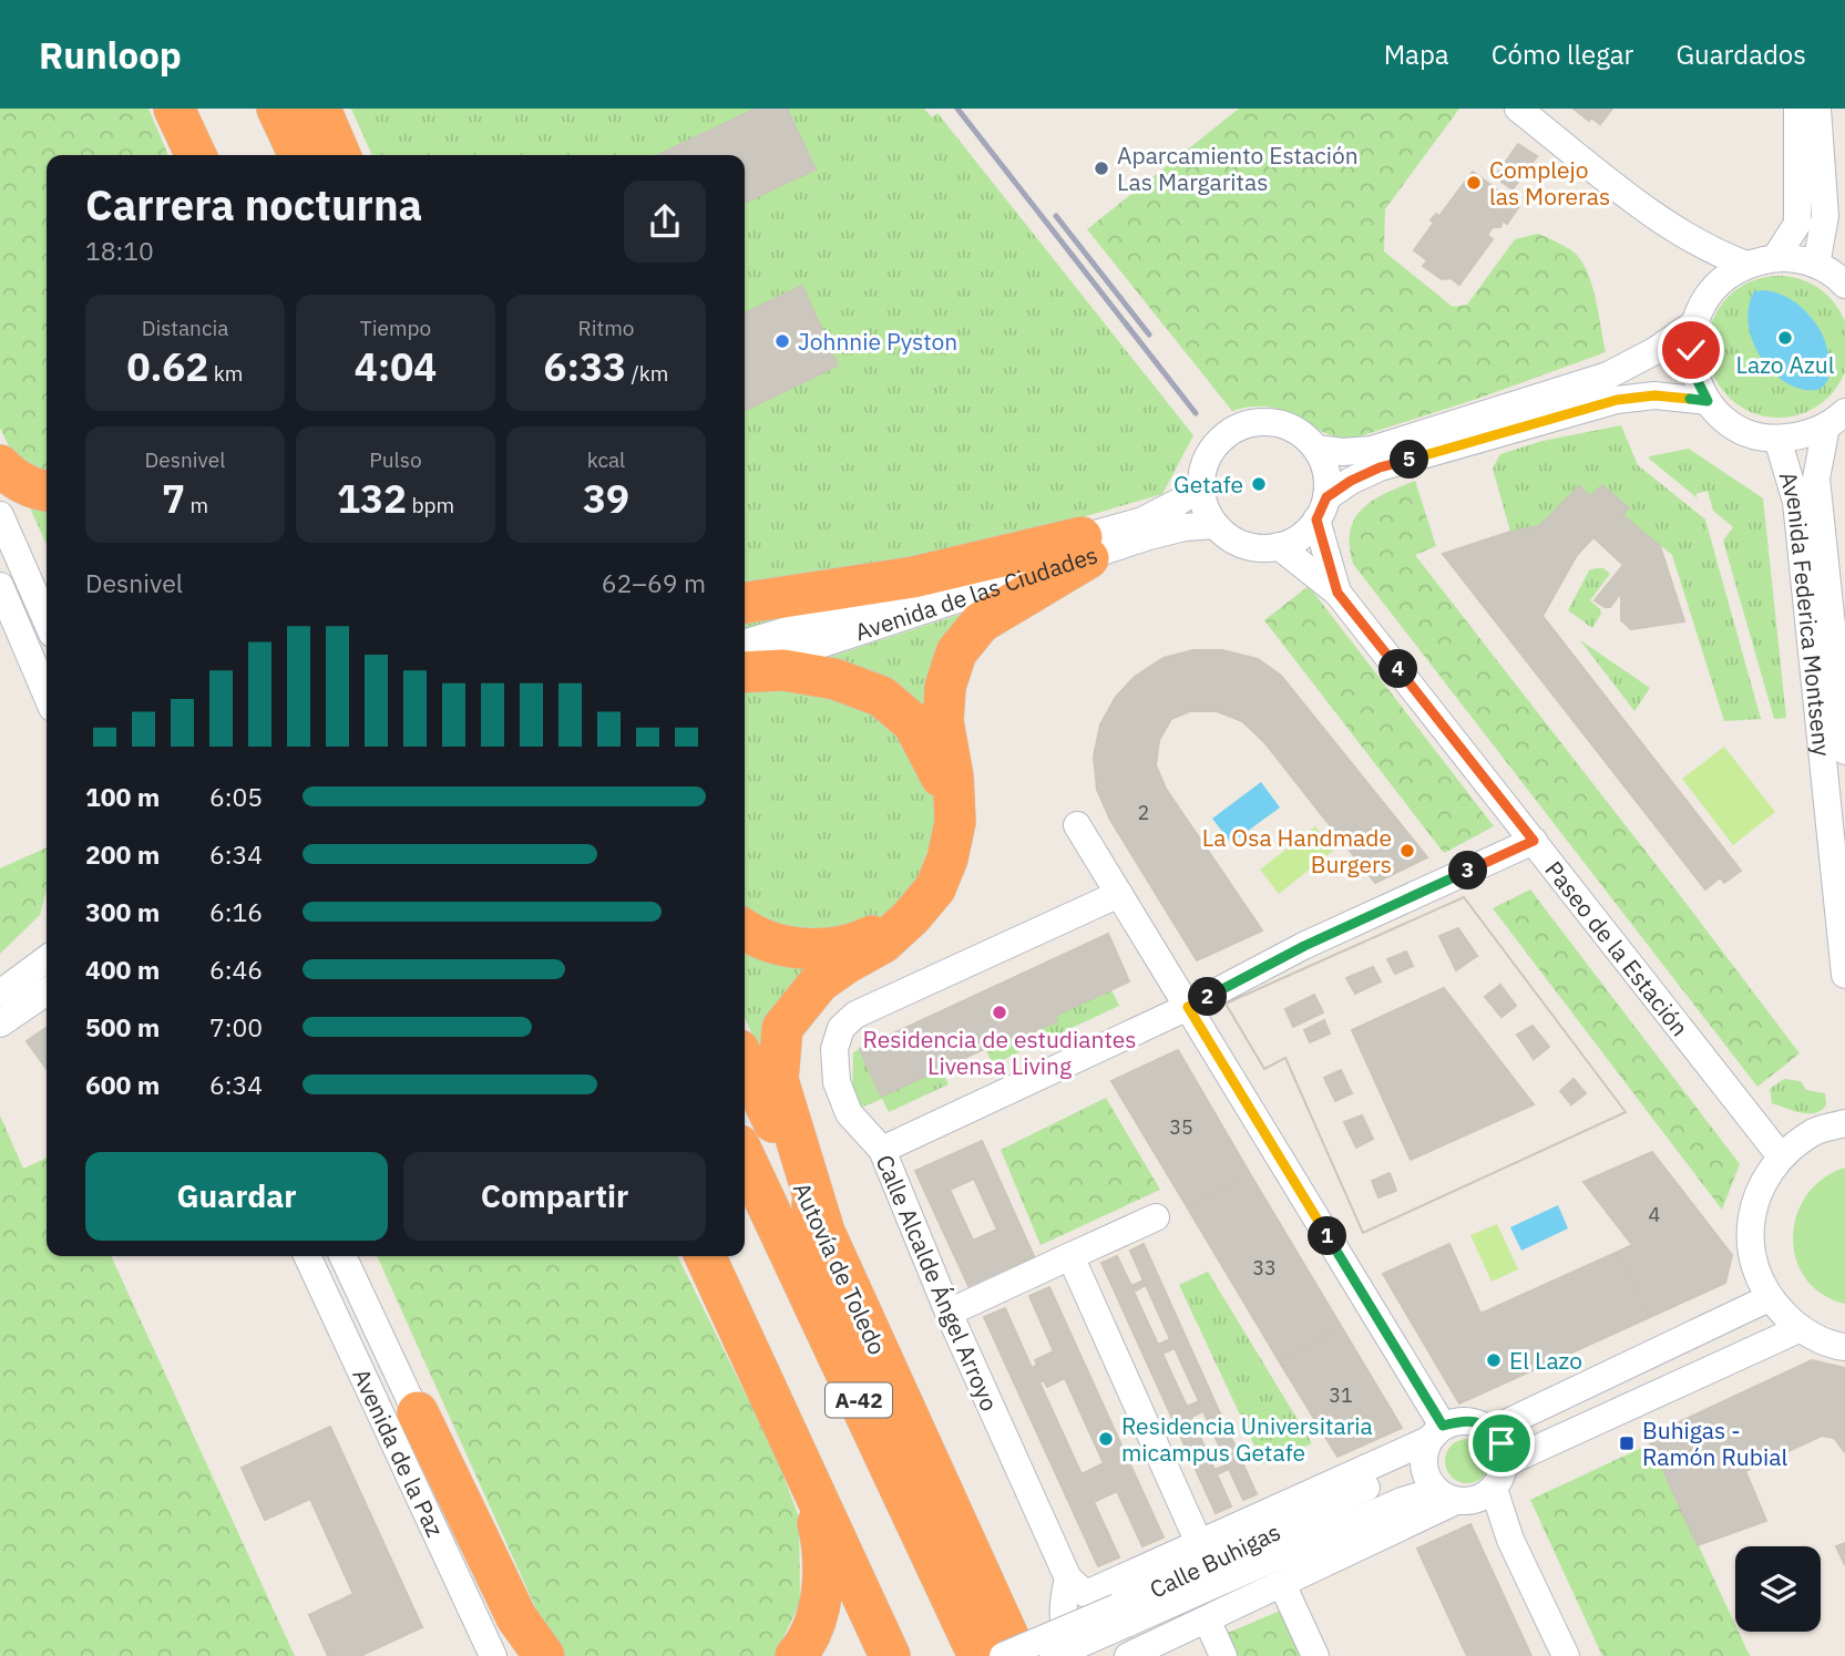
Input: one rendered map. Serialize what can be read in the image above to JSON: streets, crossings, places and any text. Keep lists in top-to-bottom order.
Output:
{
  "streets": {
    "highway": ["Autovía de Toledo", "A-42"],
    "street": [
      "Avenida de las Ciudades",
      "Avenida Federica Montseny",
      "Paseo de la Estación",
      "Calle Alcalde Ángel Arroyo",
      "Avenida de la Paz",
      "Calle Buhigas"
    ]
  },
  "crossings": [
    ["Avenida de las Ciudades", "Paseo de la Estación"]
  ],
  "places": {
    "other": [
      "Aparcamiento Estación Las Margaritas",
      "Complejo las Moreras",
      "Lazo Azul",
      "Johnnie Pyston",
      "Getafe",
      "La Osa Handmade Burgers",
      "Residencia de estudiantes Livensa Living",
      "El Lazo",
      "Residencia Universitaria micampus Getafe"
    ],
    "transit": ["Buhigas - Ramón Rubial"]
  },
  "house_numbers": [
    "2",
    "35",
    "4",
    "33",
    "31"
  ],
  "page": {
    "header": "Runloop",
    "nav": ["Mapa", "Cómo llegar", "Guardados"],
    "heading": ["Carrera nocturna", "18:10"],
    "stats": [
      ["Distancia", "0.62 km"],
      ["Tiempo", "4:04"],
      ["Ritmo", "6:33 /km"],
      ["Desnivel", "7 m"],
      ["Pulso", "132 bpm"],
      ["kcal", "39"]
    ],
    "pins": [
      "5",
      "4",
      "3",
      "2",
      "1"
    ],
    "chart": ["Desnivel", "62–69 m"],
    "list": [
      {
        "name": "100 m",
        "note": "6:05"
      },
      {
        "name": "200 m",
        "note": "6:34"
      },
      {
        "name": "300 m",
        "note": "6:16"
      },
      {
        "name": "400 m",
        "note": "6:46"
      },
      {
        "name": "500 m",
        "note": "7:00"
      },
      {
        "name": "600 m",
        "note": "6:34"
      }
    ],
    "buttons": ["Guardar", "Compartir"]
  }
}
